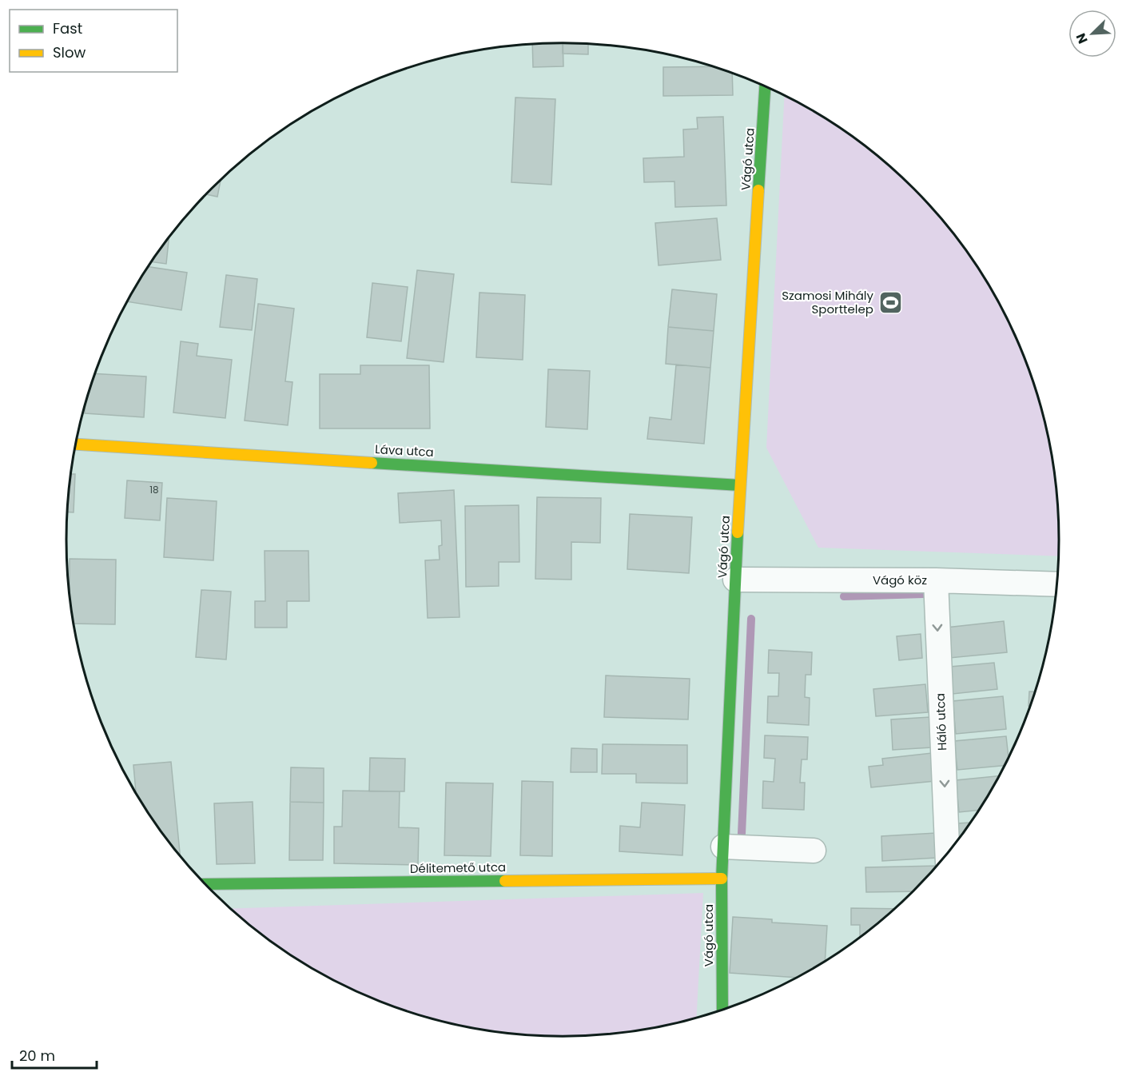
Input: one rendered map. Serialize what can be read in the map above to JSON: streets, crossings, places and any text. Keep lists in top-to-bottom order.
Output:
{
  "streets": {
    "street": [
      "Vágó utca",
      "Láva utca",
      "Vágó köz",
      "Háló utca",
      "Délitemető utca"
    ]
  },
  "crossings": [
    ["Vágó utca", "Láva utca"],
    ["Vágó utca", "Vágó köz"],
    ["Vágó utca", "Délitemető utca"],
    ["Vágó köz", "Háló utca"]
  ],
  "one_way": ["Háló utca"],
  "places": {
    "sports": ["Szamosi Mihály Sporttelep"]
  },
  "house_numbers": ["18"],
  "legend": ["Fast", "Slow"],
  "scale_bar": "20 m",
  "north": "bottom left"
}
